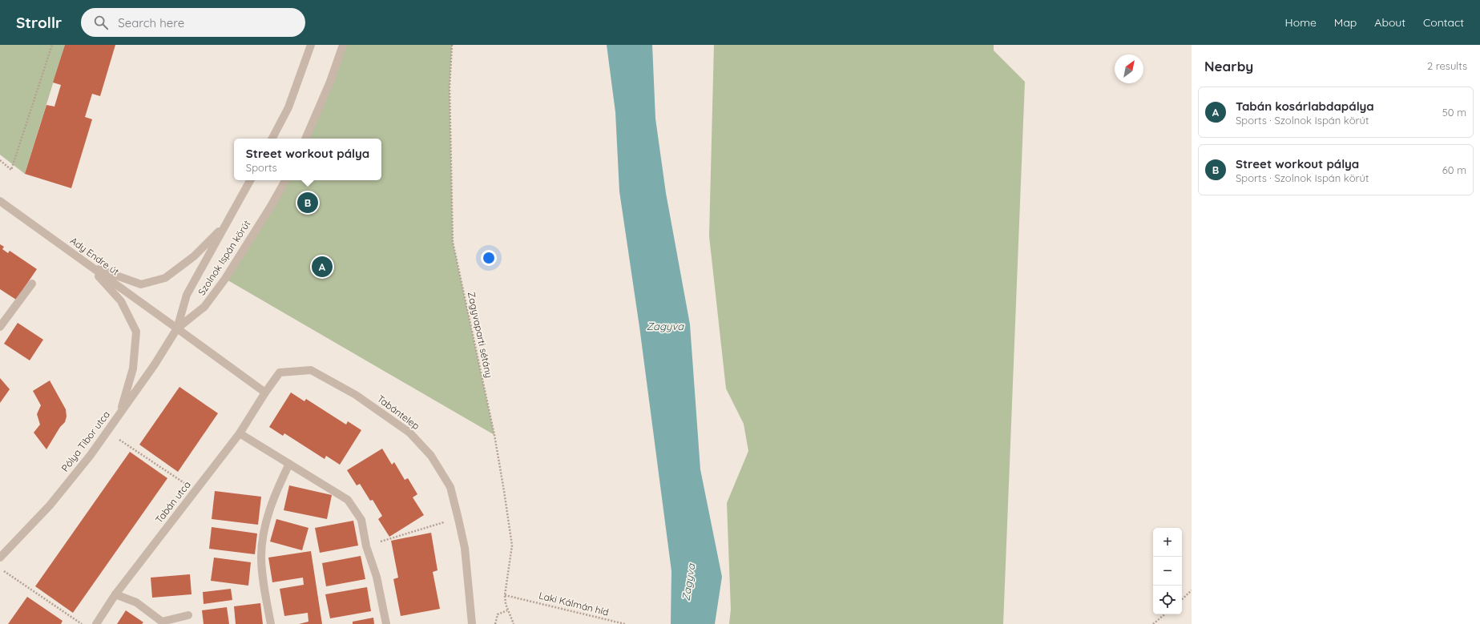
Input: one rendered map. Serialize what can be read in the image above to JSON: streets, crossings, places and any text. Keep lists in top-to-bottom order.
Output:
{
  "streets": {
    "street": [
      "Ady Endre út",
      "Szolnok Ispán körút",
      "Tabántelep",
      "Pólya Tibor utca",
      "Tabán utca"
    ],
    "path": ["Zagyvaparti sétány", "Laki Kálmán híd"]
  },
  "crossings": [
    ["Ady Endre út", "Szolnok Ispán körút"],
    ["Ady Endre út", "Tabántelep"],
    ["Ady Endre út", "Pólya Tibor utca"],
    ["Ady Endre út", "Tabán utca"],
    ["Szolnok Ispán körút", "Pólya Tibor utca"],
    ["Zagyvaparti sétány", "Laki Kálmán híd"],
    ["Tabántelep", "Tabán utca"]
  ],
  "water": ["Zagyva"],
  "north": "top right",
  "page": {
    "header": "Strollr",
    "search": "Search here",
    "nav": [
      "Home",
      "Map",
      "About",
      "Contact"
    ],
    "heading": ["Nearby", "2 results"],
    "list": [
      {
        "mark": "A",
        "name": "Tabán kosárlabdapálya",
        "note": "Sports · Szolnok Ispán körút",
        "value": "50 m"
      },
      {
        "mark": "B",
        "name": "Street workout pálya",
        "note": "Sports · Szolnok Ispán körút",
        "value": "60 m"
      }
    ],
    "popup": ["Street workout pálya", "Sports"],
    "pins": ["B", "A"],
    "map_buttons": ["+", "−"]
  }
}
